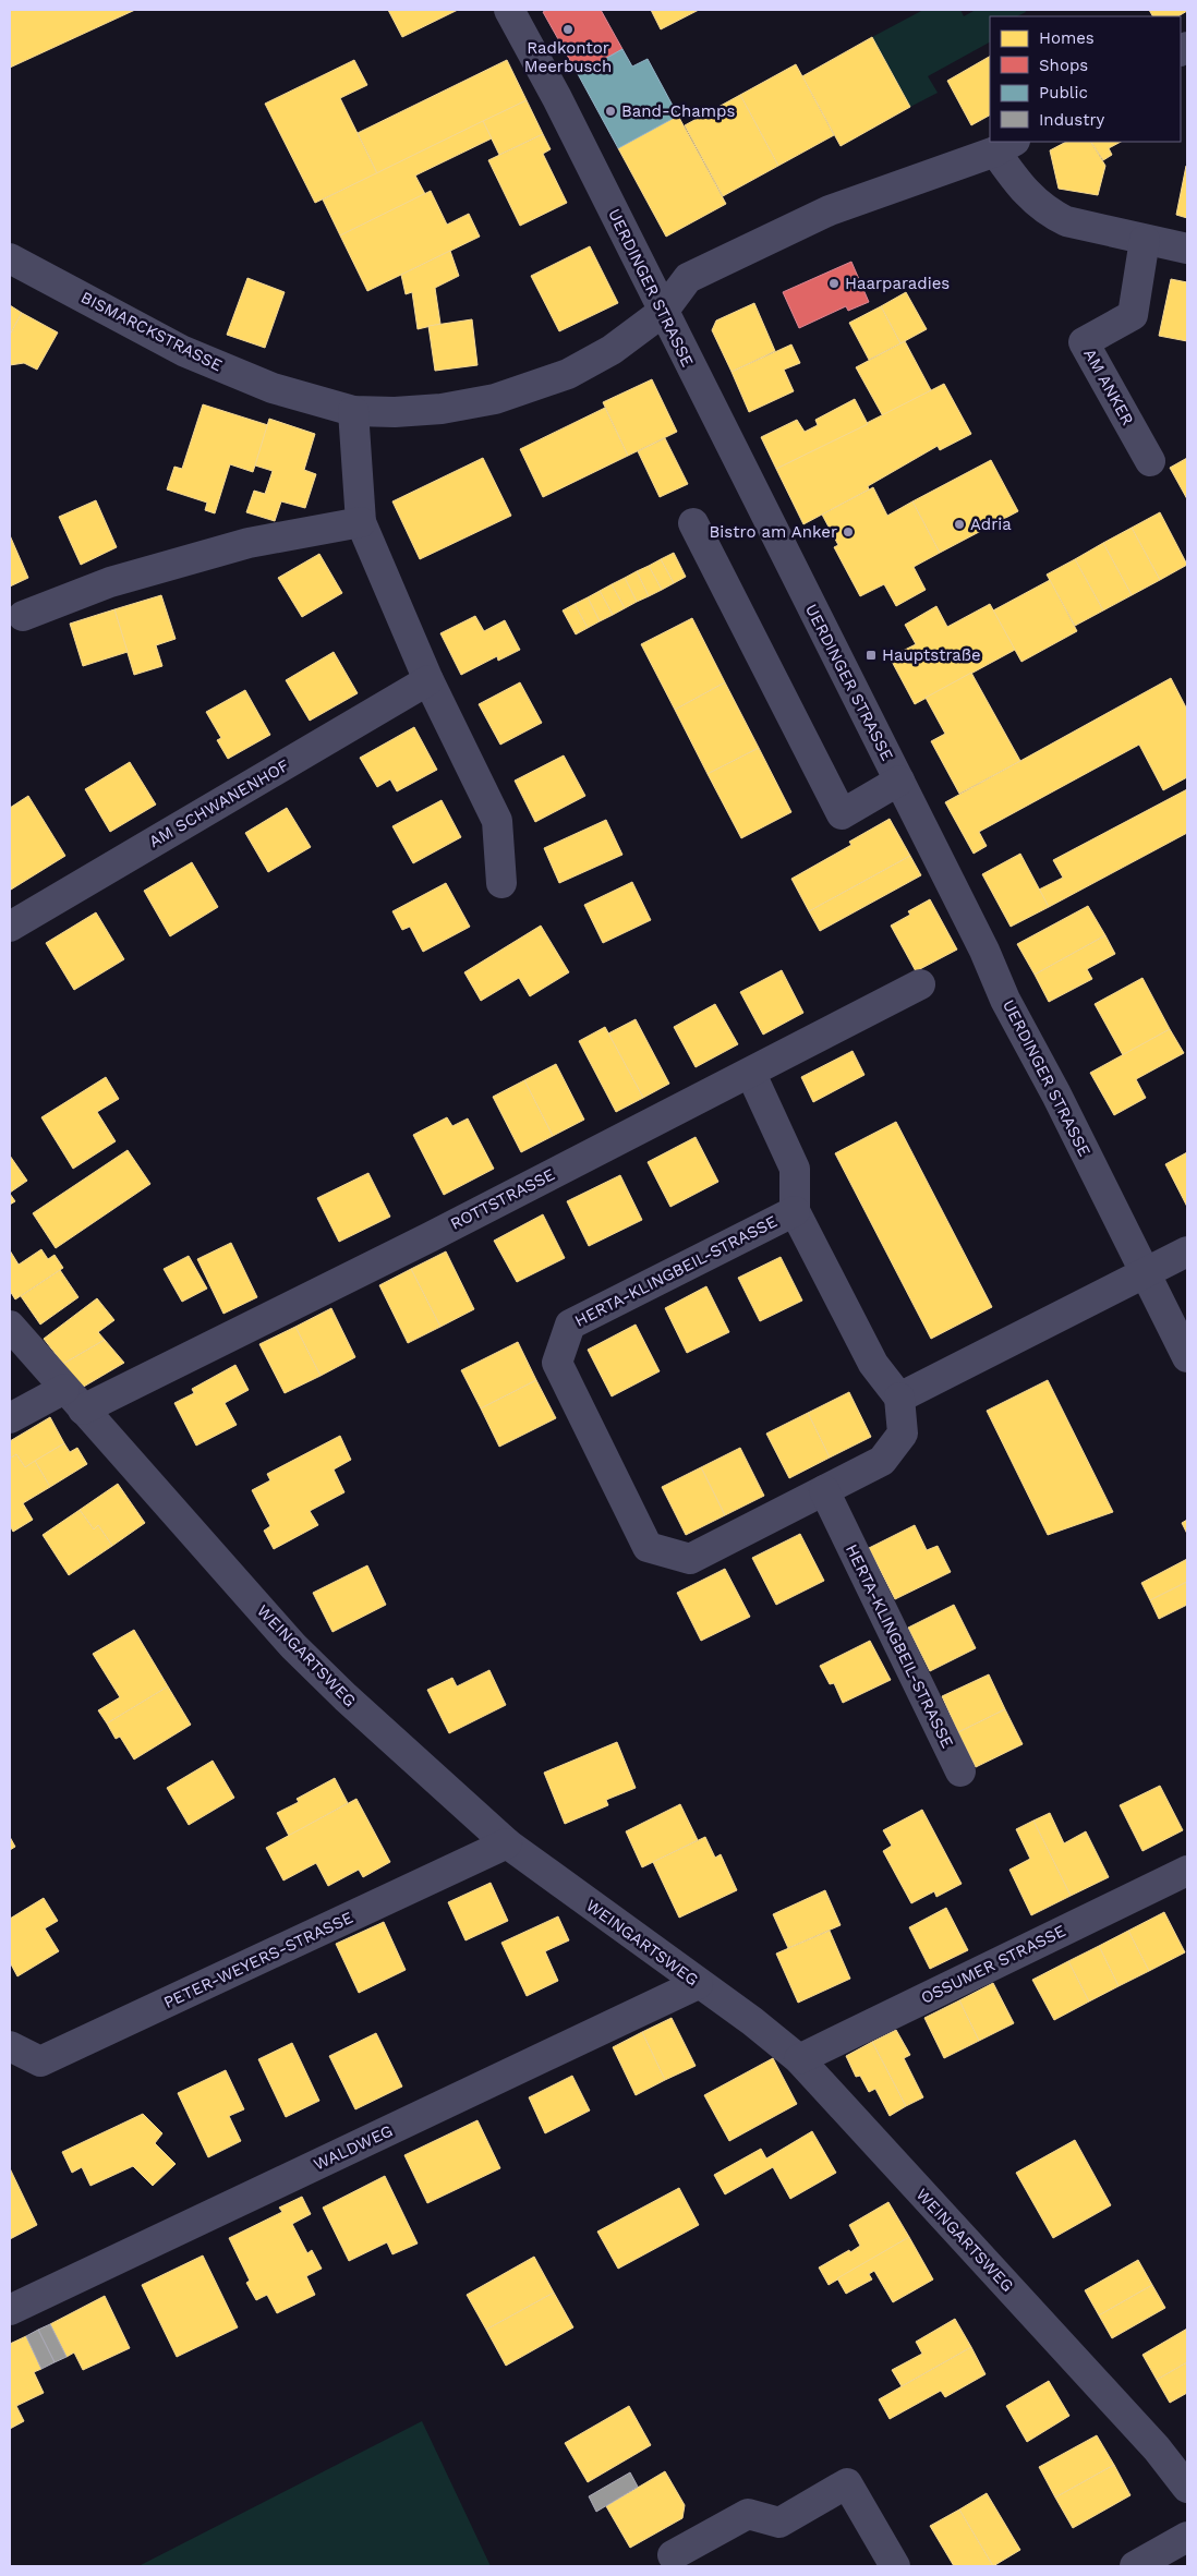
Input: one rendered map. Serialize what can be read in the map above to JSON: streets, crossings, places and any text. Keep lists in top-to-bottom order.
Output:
{
  "streets": {
    "street": [
      "UERDINGER STRASSE",
      "BISMARCKSTRASSE",
      "AM ANKER",
      "AM SCHWANENHOF",
      "ROTTSTRASSE",
      "HERTA-KLINGBEIL-STRASSE",
      "WEINGARTSWEG",
      "PETER-WEYERS-STRASSE",
      "OSSUMER STRASSE",
      "WALDWEG"
    ]
  },
  "crossings": [
    ["UERDINGER STRASSE", "BISMARCKSTRASSE"],
    ["ROTTSTRASSE", "HERTA-KLINGBEIL-STRASSE"],
    ["ROTTSTRASSE", "WEINGARTSWEG"],
    ["WEINGARTSWEG", "PETER-WEYERS-STRASSE"],
    ["WEINGARTSWEG", "OSSUMER STRASSE"],
    ["WEINGARTSWEG", "WALDWEG"]
  ],
  "places": {
    "other": [
      "Radkontor Meerbusch",
      "Band-Champs",
      "Haarparadies",
      "Adria",
      "Bistro am Anker"
    ],
    "transit": ["Hauptstraße"]
  },
  "legend": [
    "Homes",
    "Shops",
    "Public",
    "Industry"
  ]
}
